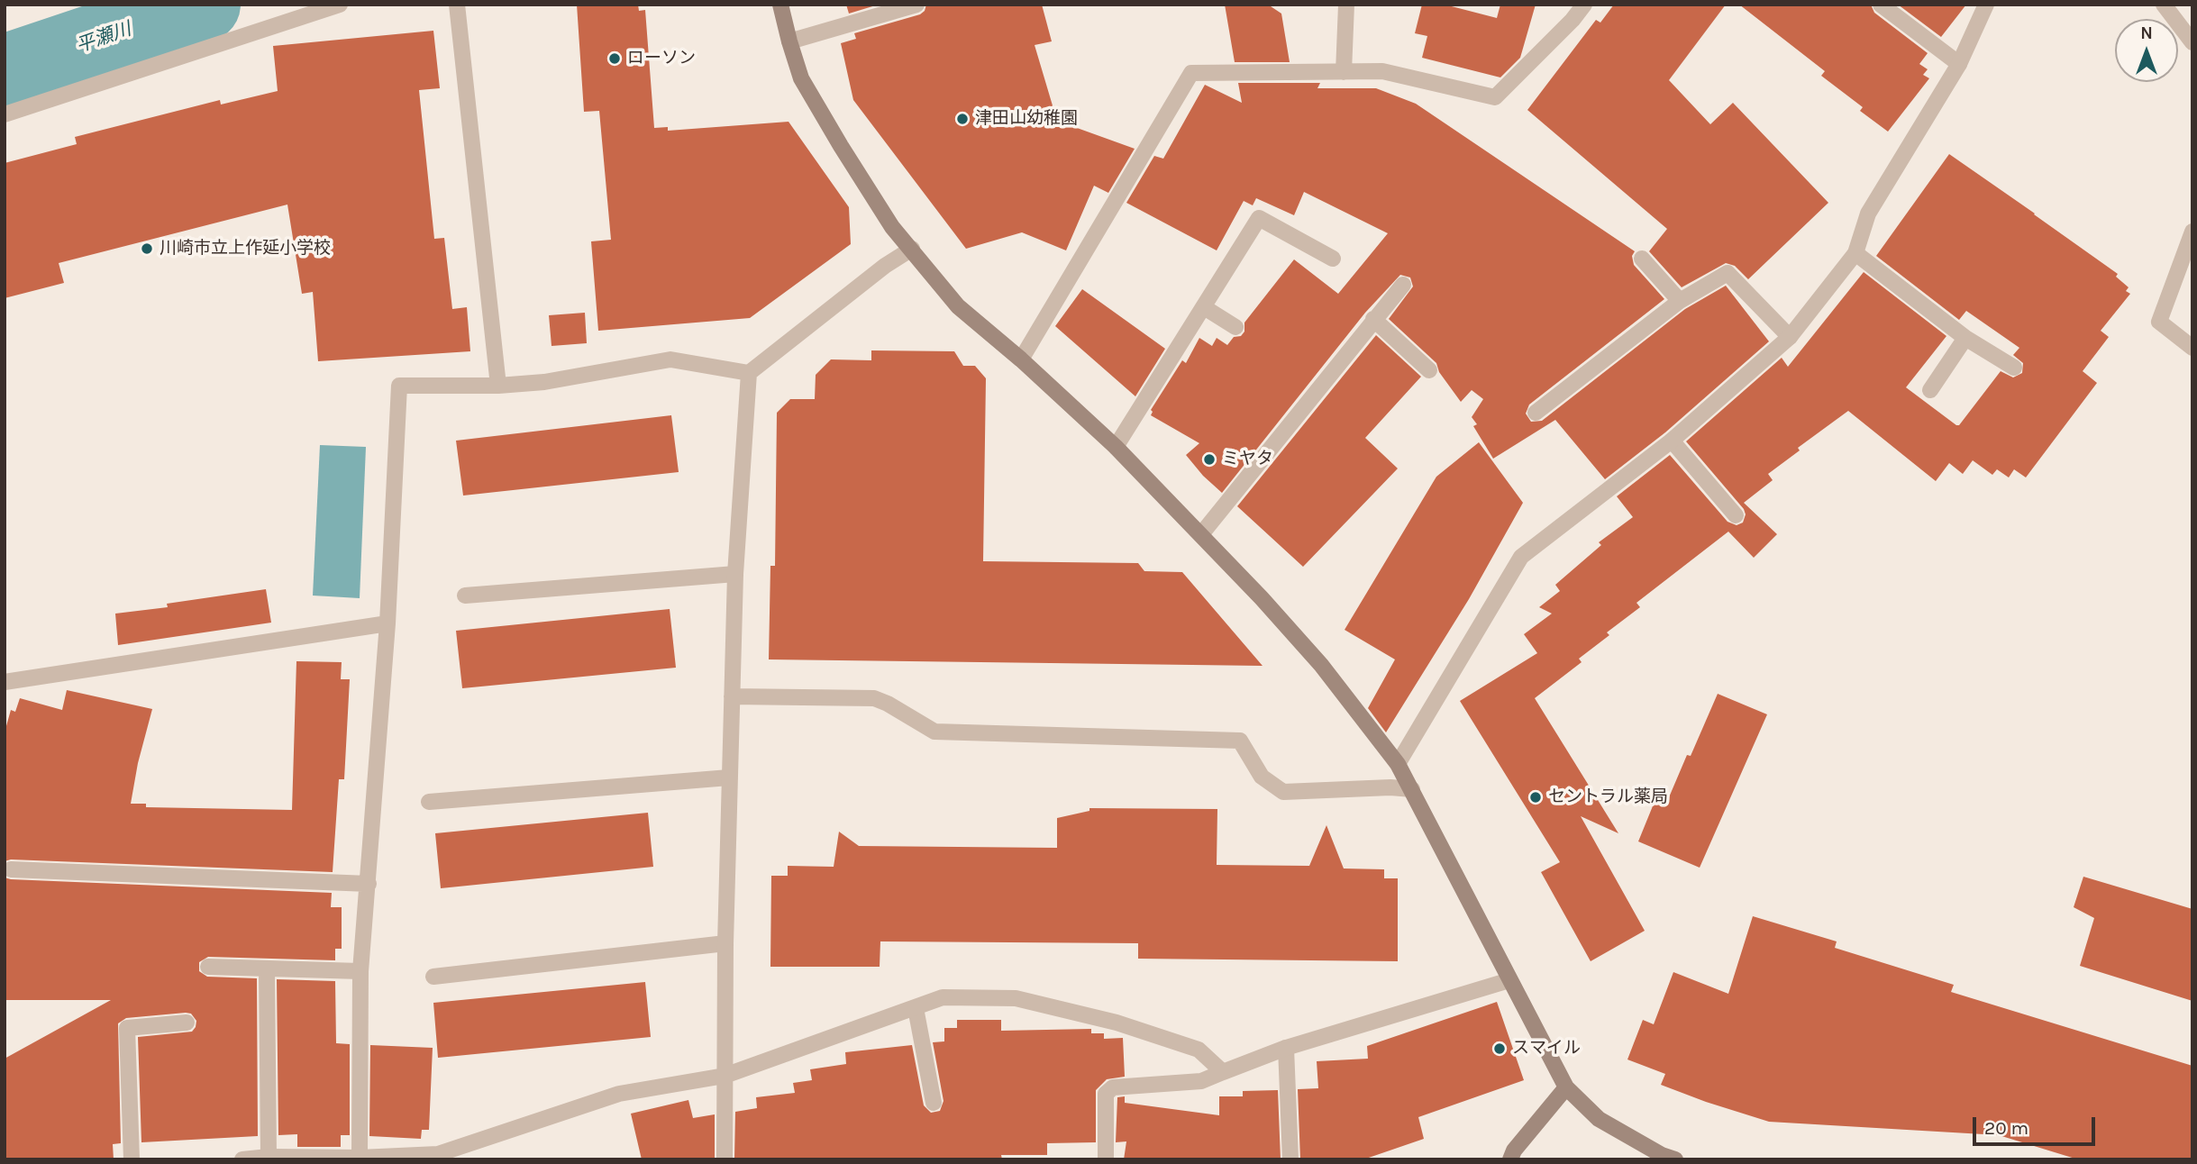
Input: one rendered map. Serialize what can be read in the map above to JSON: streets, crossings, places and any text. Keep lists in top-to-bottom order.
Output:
{
  "water": ["平瀬川"],
  "places": [
    "ローソン",
    "津田山幼稚園",
    "川崎市立上作延小学校",
    "ミヤタ",
    "セントラル薬局",
    "スマイル"
  ],
  "scale_bar": "20 m",
  "north": "top"
}
